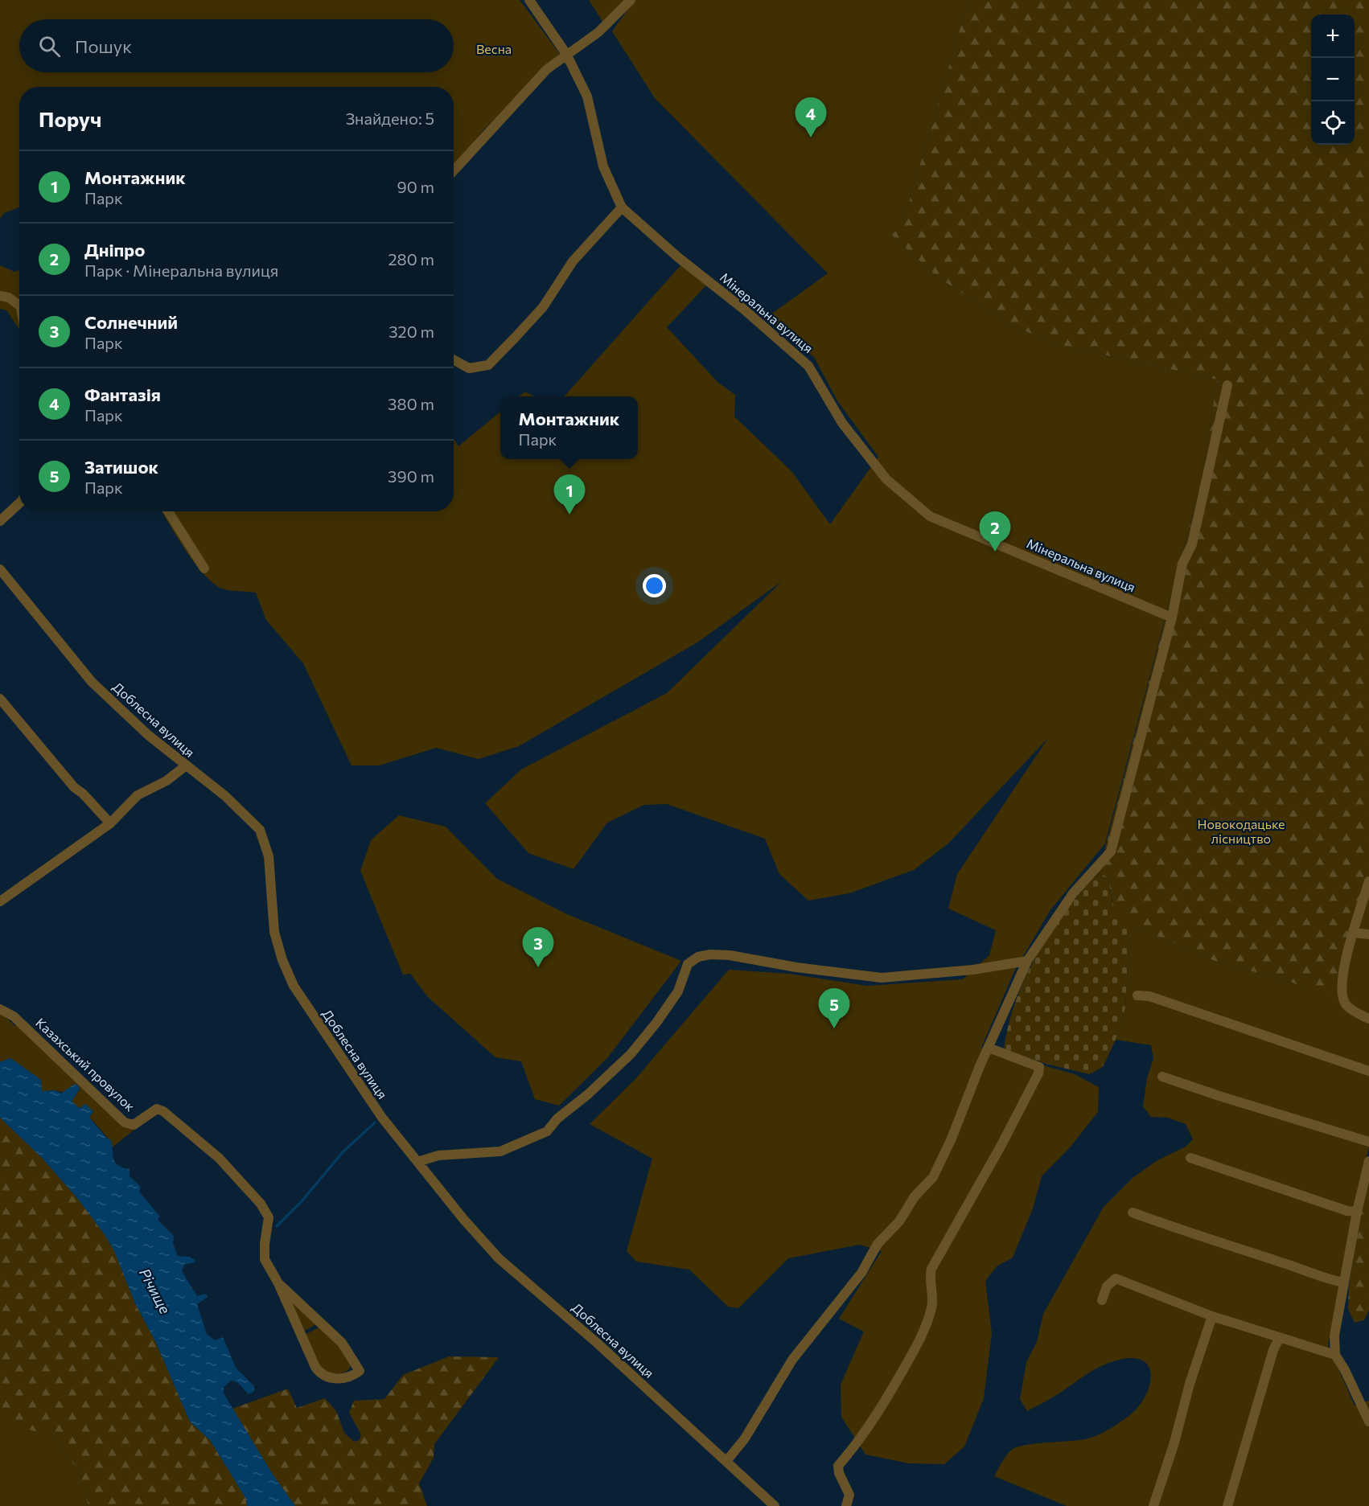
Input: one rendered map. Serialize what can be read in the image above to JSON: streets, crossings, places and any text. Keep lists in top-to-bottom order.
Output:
{
  "streets": {
    "street": ["Мінеральна вулиця", "Доблесна вулиця", "Казахський провулок"]
  },
  "water": ["Річище"],
  "parks": ["Весна", "Новокодацьке лісництво"],
  "page": {
    "map_buttons": ["+", "−"],
    "search": "Пошук",
    "heading": ["Поруч", "Знайдено: 5"],
    "pins": [
      "4",
      "1",
      "2",
      "3",
      "5"
    ],
    "list": [
      {
        "mark": "1",
        "name": "Монтажник",
        "note": "Парк",
        "value": "90 m"
      },
      {
        "mark": "2",
        "name": "Дніпро",
        "note": "Парк · Мінеральна вулиця",
        "value": "280 m"
      },
      {
        "mark": "3",
        "name": "Солнечний",
        "note": "Парк",
        "value": "320 m"
      },
      {
        "mark": "4",
        "name": "Фантазія",
        "note": "Парк",
        "value": "380 m"
      },
      {
        "mark": "5",
        "name": "Затишок",
        "note": "Парк",
        "value": "390 m"
      }
    ],
    "popup": ["Монтажник", "Парк"]
  }
}
